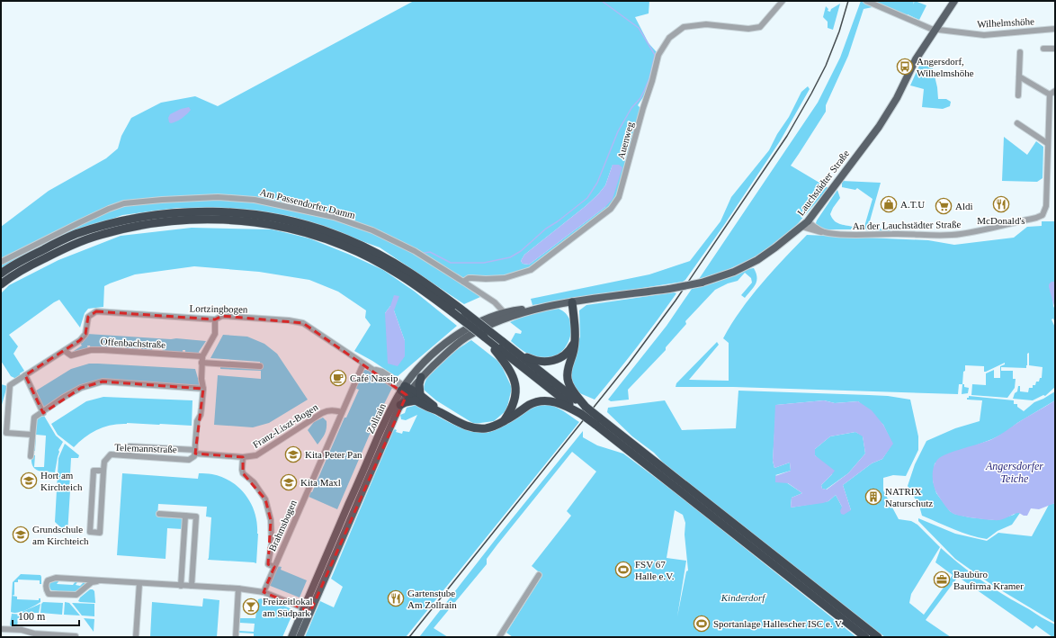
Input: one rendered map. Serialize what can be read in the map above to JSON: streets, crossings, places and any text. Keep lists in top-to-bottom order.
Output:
{
  "streets": {
    "main road": ["Lauchstädter Straße", "Zollrain"],
    "street": [
      "Wilhelmshöhe",
      "Auenweg",
      "Am Passendorfer Damm",
      "An der Lauchstädter Straße",
      "Lortzingbogen",
      "Offenbachstraße",
      "Franz-Liszt-Bogen",
      "Telemannstraße",
      "Brahmsbogen"
    ]
  },
  "crossings": [
    ["Wilhelmshöhe", "Lauchstädter Straße"],
    ["Auenweg", "Am Passendorfer Damm"],
    ["Lauchstädter Straße", "Am Passendorfer Damm"],
    ["Lauchstädter Straße", "An der Lauchstädter Straße"],
    ["Lauchstädter Straße", "Zollrain"],
    ["Am Passendorfer Damm", "Zollrain"],
    ["Lortzingbogen", "Offenbachstraße"],
    ["Lortzingbogen", "Zollrain"],
    ["Franz-Liszt-Bogen", "Telemannstraße"],
    ["Franz-Liszt-Bogen", "Brahmsbogen"]
  ],
  "water": ["Angersdorfer Teiche"],
  "parks": ["Kinderdorf"],
  "places": {
    "bus stop": ["Angersdorf, Wilhelmshöhe"],
    "shop": ["A.T.U"],
    "restaurant": ["McDonald's", "Gartenstube Am Zollrain"],
    "supermarket": ["Aldi"],
    "cafe": ["Café Nassip"],
    "school or university": [
      "Kita Peter Pan",
      "Hort am Kirchteich",
      "Kita Maxl",
      "Grundschule am Kirchteich"
    ],
    "building": ["NATRIX Naturschutz"],
    "sports": ["FSV 67 Halle e.V.", "Sportanlage Hallescher ISC e. V."],
    "office": ["Baubüro Baufirma Kramer"],
    "bar": ["Freizeitlokal am Südpark"]
  },
  "scale_bar": "100 m"
}
